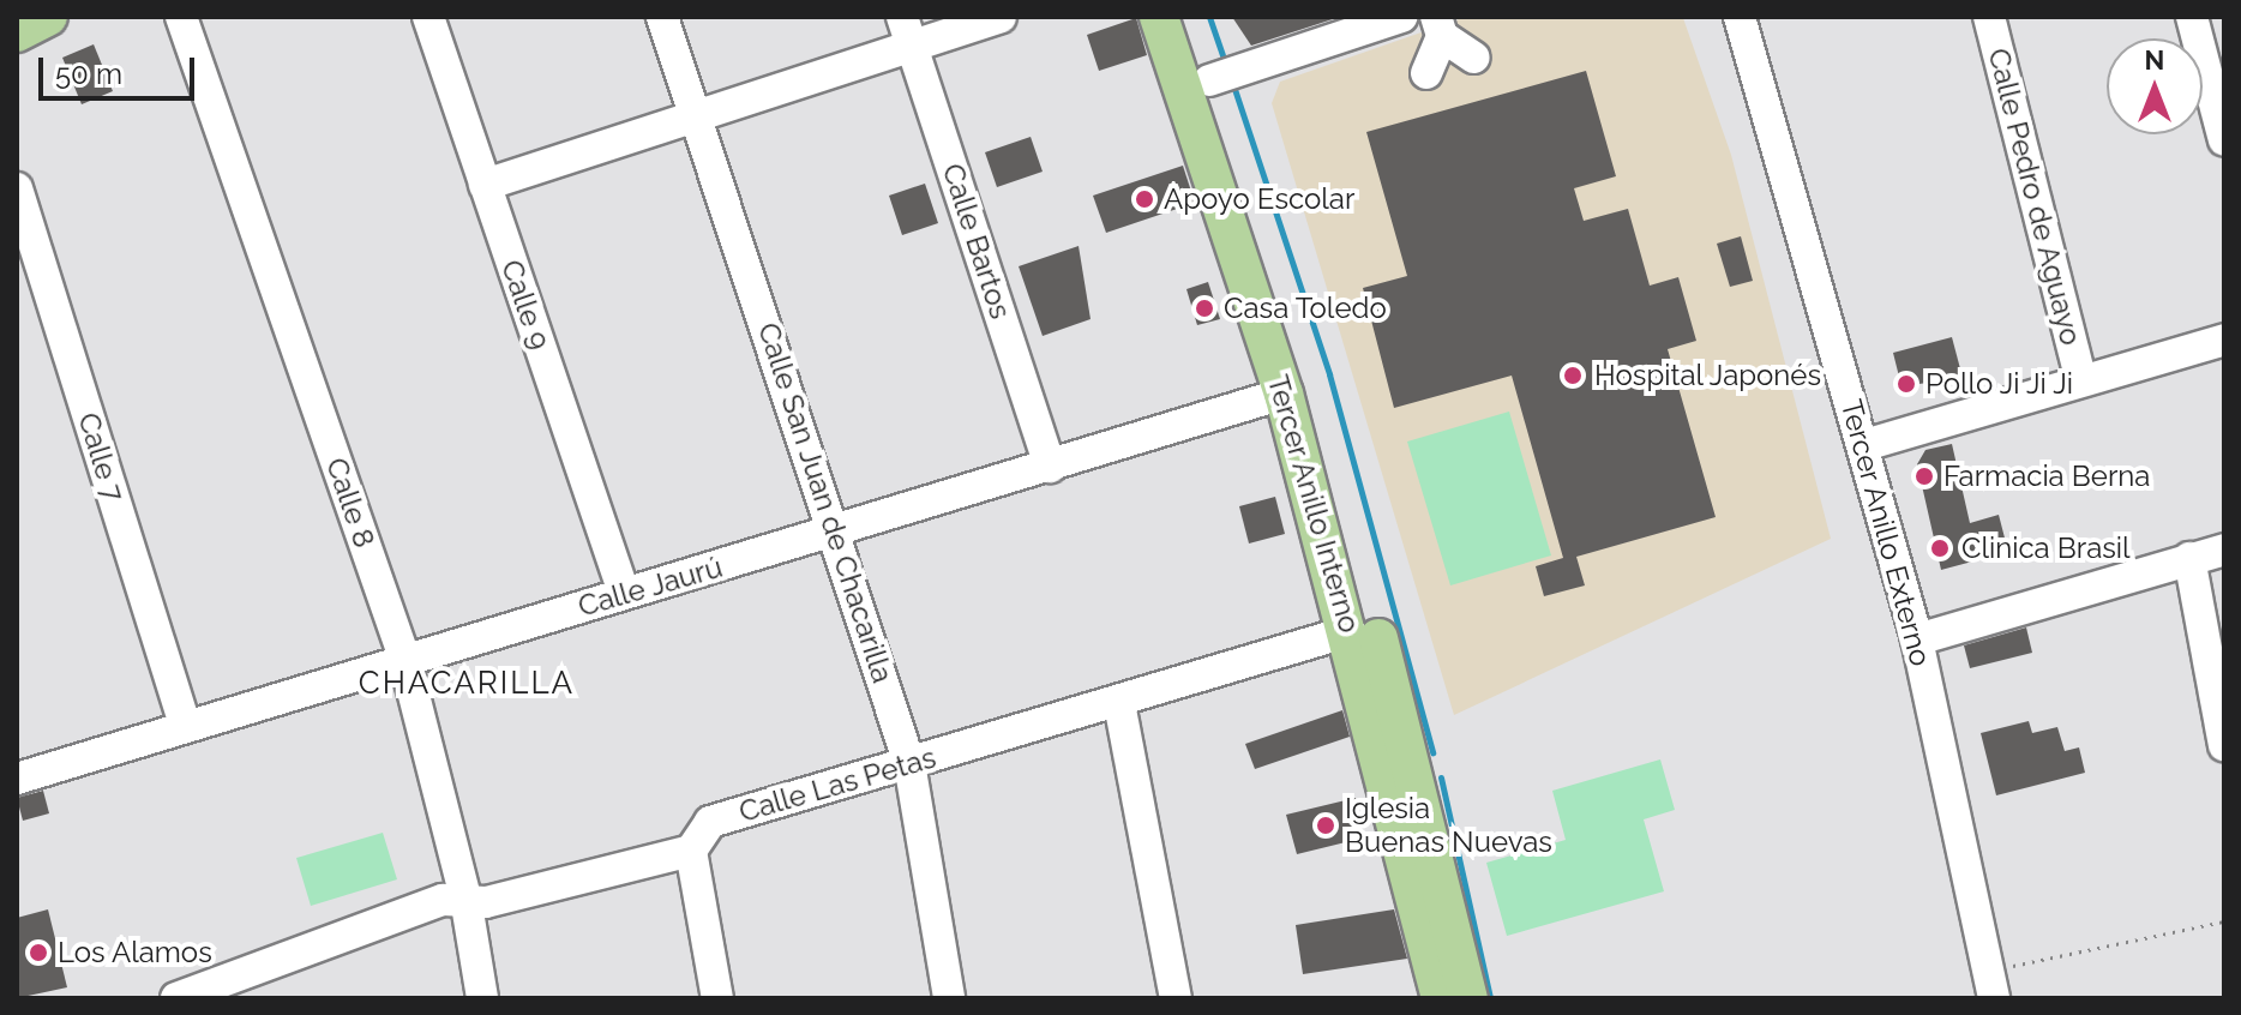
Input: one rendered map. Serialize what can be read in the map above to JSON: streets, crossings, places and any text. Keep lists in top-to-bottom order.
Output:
{
  "streets": {
    "main road": ["Tercer Anillo Interno"],
    "street": [
      "Calle Pedro de Aguayo",
      "Calle Bartos",
      "Calle 9",
      "Calle 7",
      "Calle 8",
      "Calle San Juan de Chacarilla",
      "Tercer Anillo Externo",
      "Calle Jaurú",
      "Calle Las Petas"
    ]
  },
  "crossings": [
    ["Calle Bartos", "Calle Jaurú"],
    ["Calle 9", "Calle Jaurú"],
    ["Calle 7", "Calle Jaurú"],
    ["Calle 8", "Calle Jaurú"],
    ["Calle San Juan de Chacarilla", "Calle Jaurú"],
    ["Calle San Juan de Chacarilla", "Calle Las Petas"],
    ["Tercer Anillo Interno", "Calle Jaurú"],
    ["Tercer Anillo Interno", "Calle Las Petas"]
  ],
  "districts": ["CHACARILLA"],
  "places": [
    "Apoyo Escolar",
    "Casa Toledo",
    "Hospital Japonés",
    "Pollo Ji Ji Ji",
    "Farmacia Berna",
    "Clinica Brasil",
    "Iglesia Buenas Nuevas",
    "Los Alamos"
  ],
  "scale_bar": "50 m",
  "north": "top"
}
